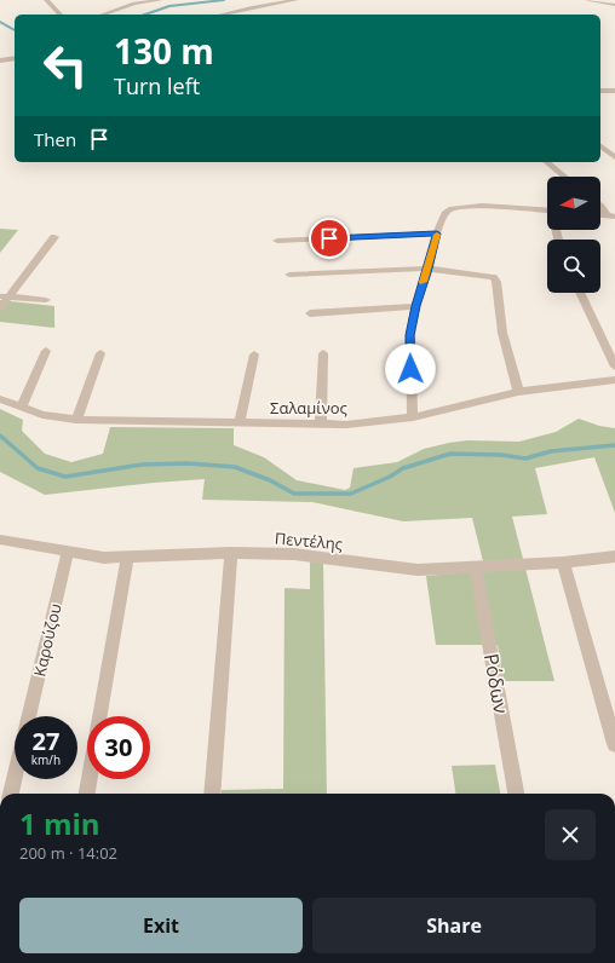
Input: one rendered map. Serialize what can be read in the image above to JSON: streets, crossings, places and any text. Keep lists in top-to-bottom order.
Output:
{
  "streets": {
    "street": [
      "Σαλαμίνος",
      "Πεντέλης",
      "Καρούζου",
      "Ρόδων"
    ]
  },
  "crossings": [
    ["Πεντέλης", "Καρούζου"],
    ["Πεντέλης", "Ρόδων"]
  ],
  "north": "left",
  "page": {
    "turn": ["130 m", "Turn left"],
    "then": "Then",
    "speed": "27 km/h",
    "limit": "30",
    "heading": ["1 min", "200 m · 14:02"],
    "buttons": ["Exit", "Share"]
  }
}
